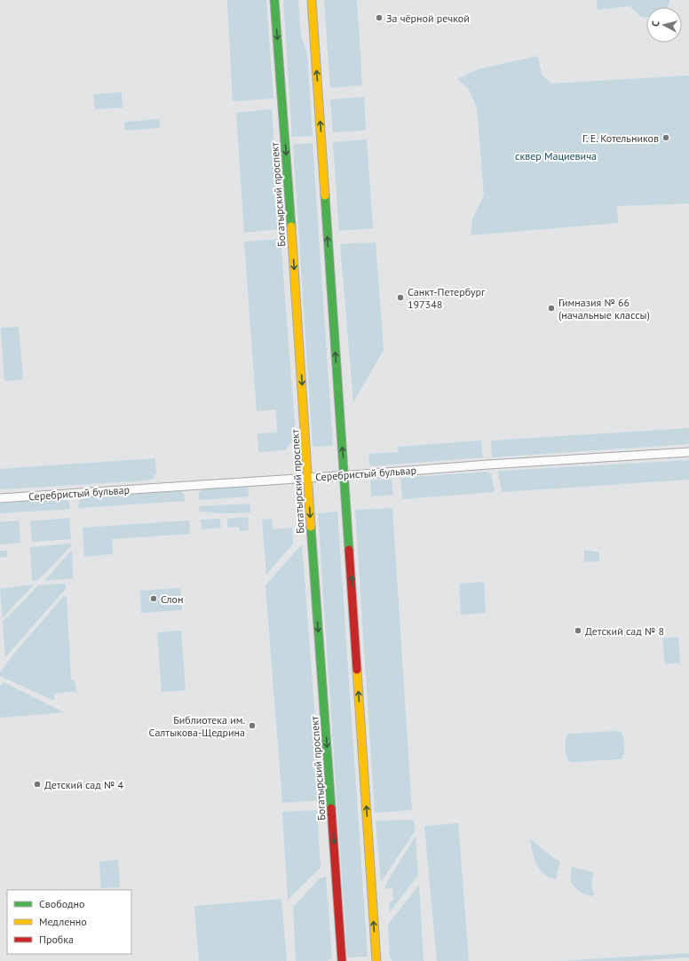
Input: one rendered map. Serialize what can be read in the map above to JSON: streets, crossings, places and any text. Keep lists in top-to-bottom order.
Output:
{
  "streets": {
    "main road": ["Богатырский проспект"],
    "street": ["Серебристый бульвар"]
  },
  "crossings": [
    ["Богатырский проспект", "Серебристый бульвар"]
  ],
  "parks": ["сквер Мациевича"],
  "places": [
    "За чёрной речкой",
    "Г. Е. Котельников",
    "Санкт-Петербург 197348",
    "Гимназия № 66 (начальные классы)",
    "Слон",
    "Детский сад № 8",
    "Библиотека им. Салтыкова-Щедрина",
    "Детский сад № 4"
  ],
  "legend": ["Свободно", "Медленно", "Пробка"],
  "north": "left"
}
